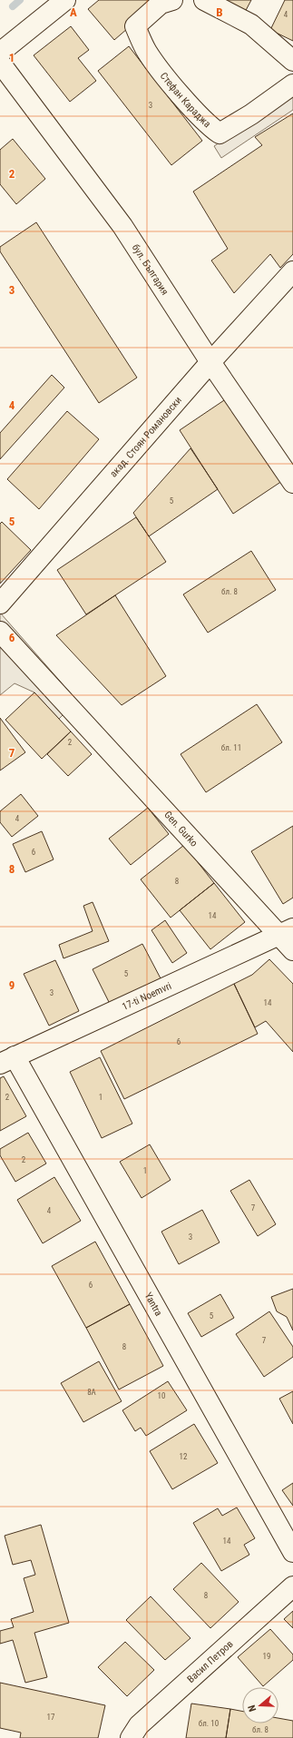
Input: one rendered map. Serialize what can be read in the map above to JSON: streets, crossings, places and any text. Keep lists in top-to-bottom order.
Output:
{
  "streets": {
    "street": [
      "Стефан Караджа",
      "бул. България",
      "акад. Стоян Романовски",
      "Gen. Gurko",
      "17-ti Noemvri",
      "Yantra",
      "Васил Петров"
    ]
  },
  "crossings": [
    ["бул. България", "акад. Стоян Романовски"],
    ["Gen. Gurko", "17-ti Noemvri"],
    ["17-ti Noemvri", "Yantra"]
  ],
  "house_numbers": [
    "4",
    "3",
    "5",
    "бл. 8",
    "2",
    "бл. 11",
    "4",
    "6",
    "8",
    "14",
    "5",
    "3",
    "14",
    "6",
    "2",
    "1",
    "2",
    "1",
    "7",
    "4",
    "3",
    "6",
    "5",
    "7",
    "8",
    "8А",
    "10",
    "12",
    "14",
    "8",
    "19",
    "17",
    "бл. 10",
    "бл. 8"
  ],
  "north": "left",
  "grid": {
    "columns": ["A", "B"],
    "rows": [
      "1",
      "2",
      "3",
      "4",
      "5",
      "6",
      "7",
      "8",
      "9"
    ]
  }
}
